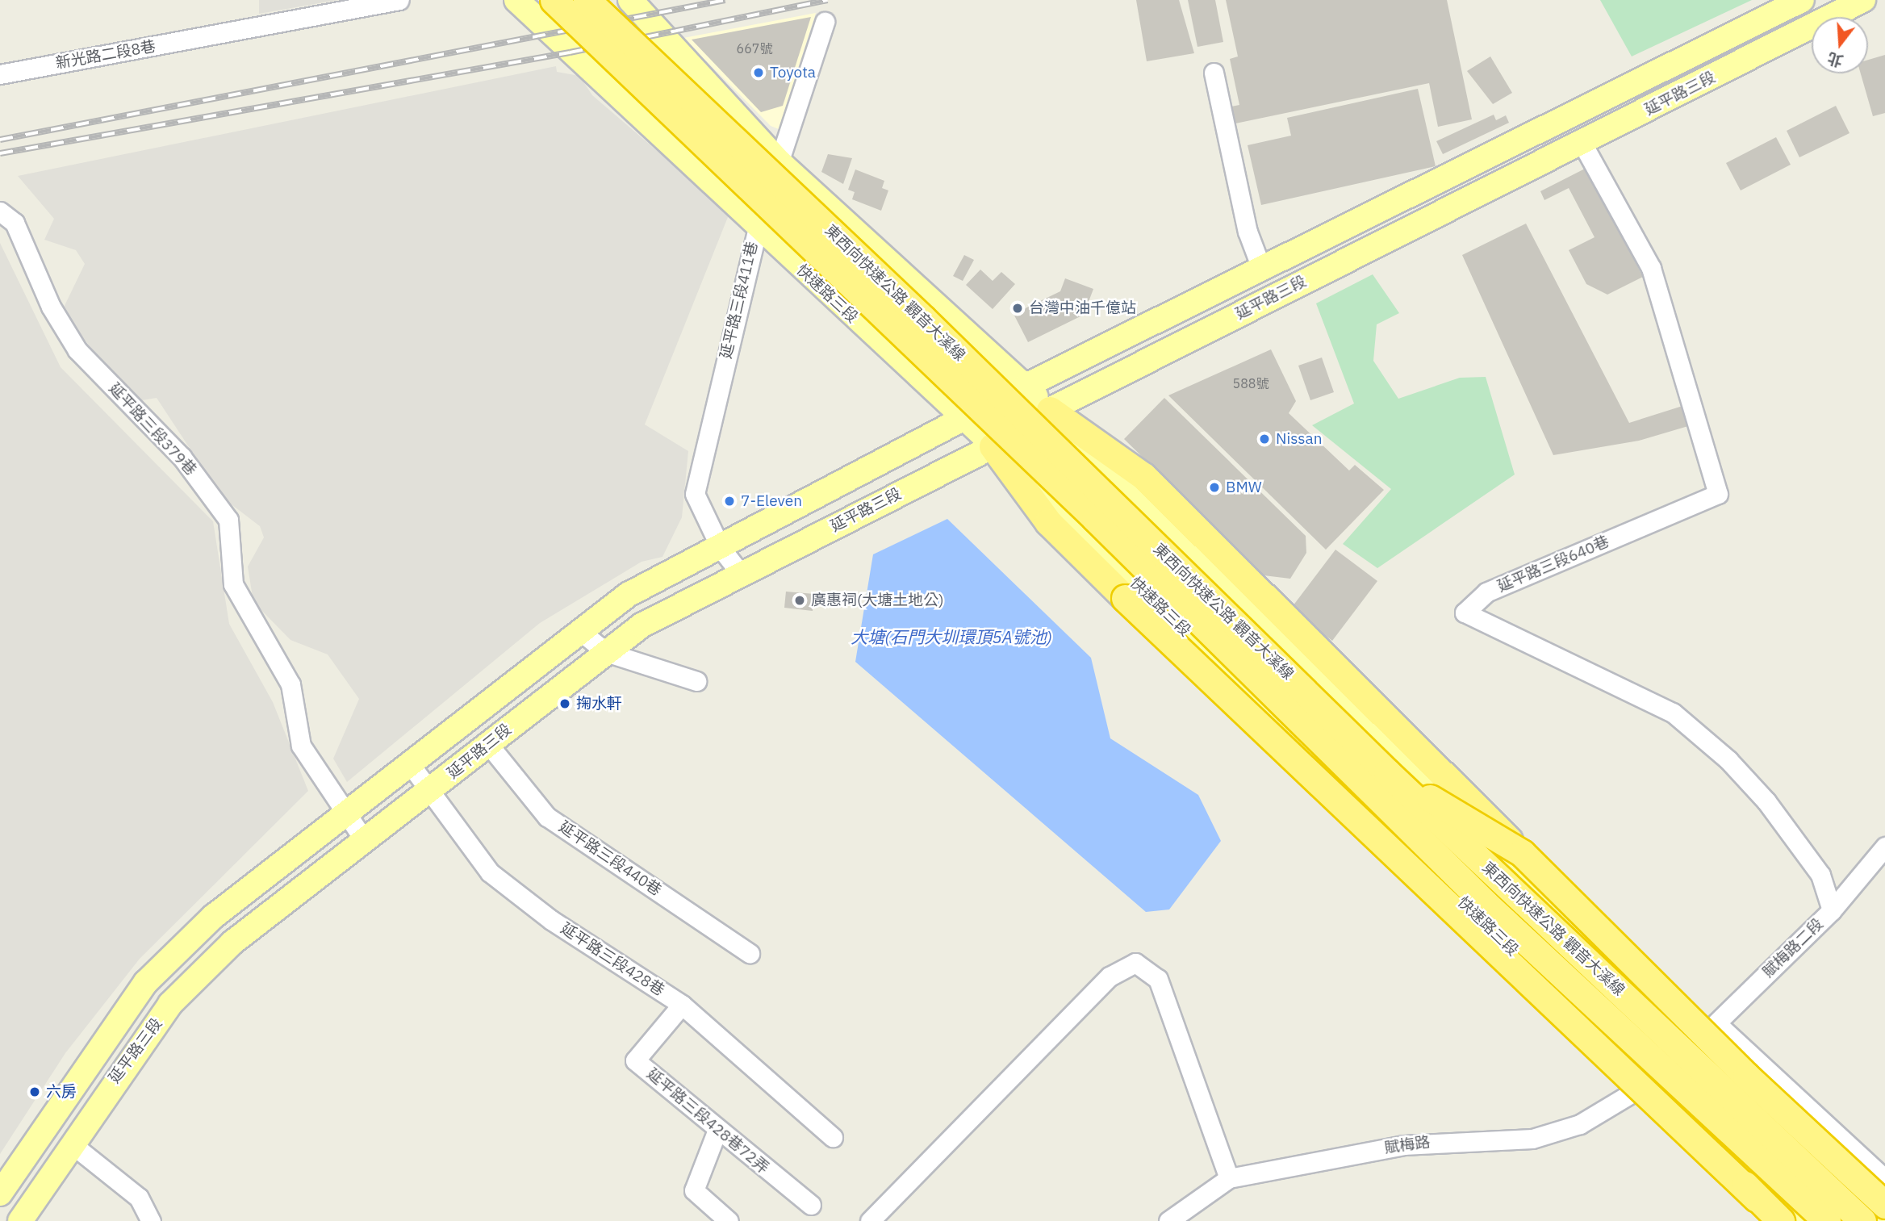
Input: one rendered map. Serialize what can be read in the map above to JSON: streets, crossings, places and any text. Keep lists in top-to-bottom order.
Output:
{
  "streets": {
    "highway": ["東西向快速公路 觀音大溪線"],
    "main road": ["延平路三段", "快速路三段"],
    "street": [
      "新光路二段8巷",
      "延平路三段411巷",
      "延平路三段379巷",
      "延平路三段640巷",
      "延平路三段440巷",
      "賦梅路二段",
      "延平路三段428巷",
      "延平路三段428巷72弄",
      "賦梅路"
    ]
  },
  "crossings": [
    ["延平路三段", "快速路三段"],
    ["延平路三段", "延平路三段411巷"],
    ["延平路三段", "延平路三段379巷"],
    ["延平路三段", "延平路三段640巷"],
    ["延平路三段", "延平路三段440巷"],
    ["延平路三段", "延平路三段428巷"],
    ["快速路三段", "延平路三段411巷"],
    ["快速路三段", "賦梅路"],
    ["延平路三段640巷", "賦梅路二段"],
    ["延平路三段428巷", "延平路三段428巷72弄"]
  ],
  "water": ["大塘(石門大圳環頂5A號池)"],
  "places": [
    "Toyota",
    "台灣中油千億站",
    "Nissan",
    "BMW",
    "7-Eleven",
    "廣惠祠(大塘土地公)",
    "掬水軒",
    "六房"
  ],
  "house_numbers": ["667號", "588號"],
  "north": "bottom"
}
